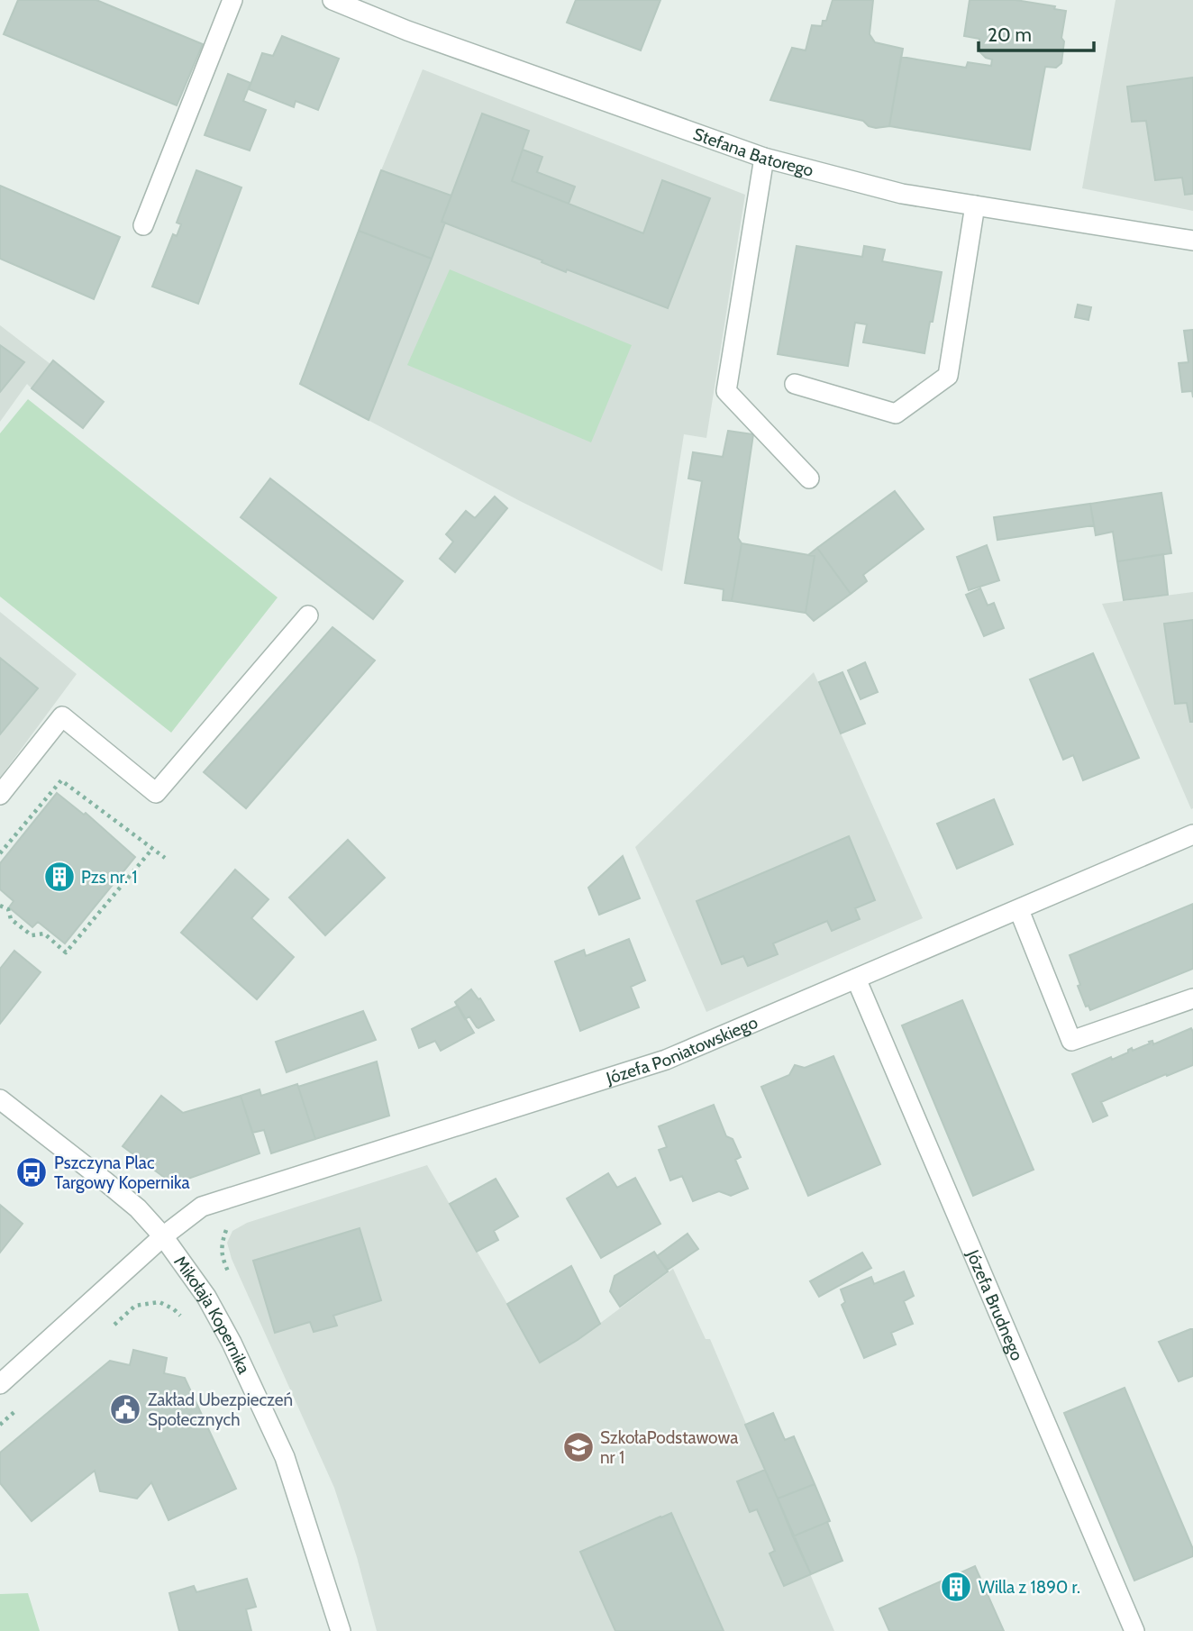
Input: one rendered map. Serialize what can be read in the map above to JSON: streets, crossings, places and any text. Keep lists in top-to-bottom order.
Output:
{
  "streets": {
    "street": [
      "Stefana Batorego",
      "Józefa Poniatowskiego",
      "Józefa Brudnego",
      "Mikołaja Kopernika"
    ]
  },
  "crossings": [
    ["Józefa Poniatowskiego", "Józefa Brudnego"],
    ["Józefa Poniatowskiego", "Mikołaja Kopernika"]
  ],
  "places": {
    "building": ["Pzs nr. 1", "Willa z 1890 r."],
    "bus stop": ["Pszczyna Plac Targowy Kopernika"],
    "public building": ["Zakład Ubezpieczeń Społecznych"],
    "school or university": ["SzkołaPodstawowa nr 1"]
  },
  "scale_bar": "20 m"
}
